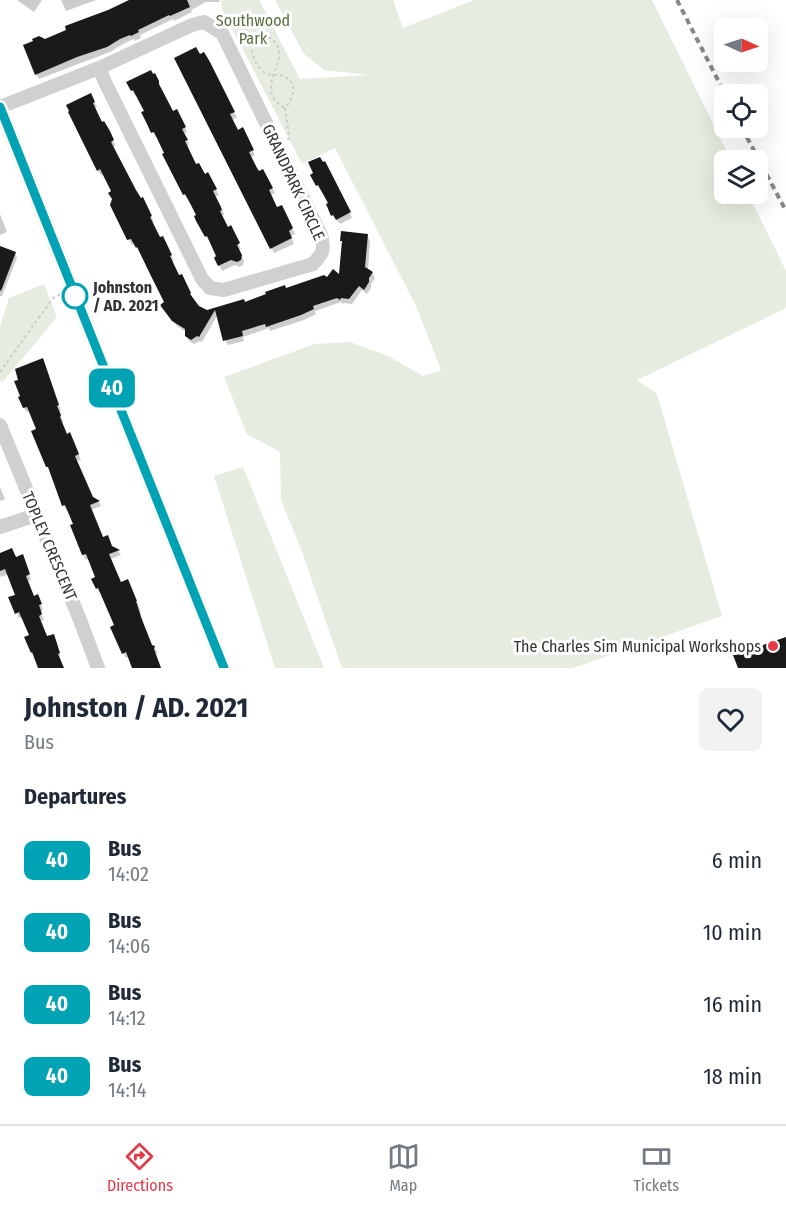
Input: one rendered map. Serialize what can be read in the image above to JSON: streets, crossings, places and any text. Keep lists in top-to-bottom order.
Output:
{
  "streets": {
    "street": ["GRANDPARK CIRCLE", "TOPLEY CRESCENT"]
  },
  "parks": ["Southwood Park"],
  "places": ["Johnston / AD. 2021", "The Charles Sim Municipal Workshops"],
  "lines": ["bus line 40"],
  "north": "right",
  "page": {
    "on_map": "40",
    "heading": [
      ["Johnston / AD. 2021", "Bus"],
      "Departures"
    ],
    "list": [
      {
        "mark": "40",
        "name": "Bus",
        "note": "14:02",
        "value": "6 min"
      },
      {
        "mark": "40",
        "name": "Bus",
        "note": "14:06",
        "value": "10 min"
      },
      {
        "mark": "40",
        "name": "Bus",
        "note": "14:12",
        "value": "16 min"
      },
      {
        "mark": "40",
        "name": "Bus",
        "note": "14:14",
        "value": "18 min"
      }
    ],
    "tabs": ["Directions", "Map", "Tickets"]
  }
}
